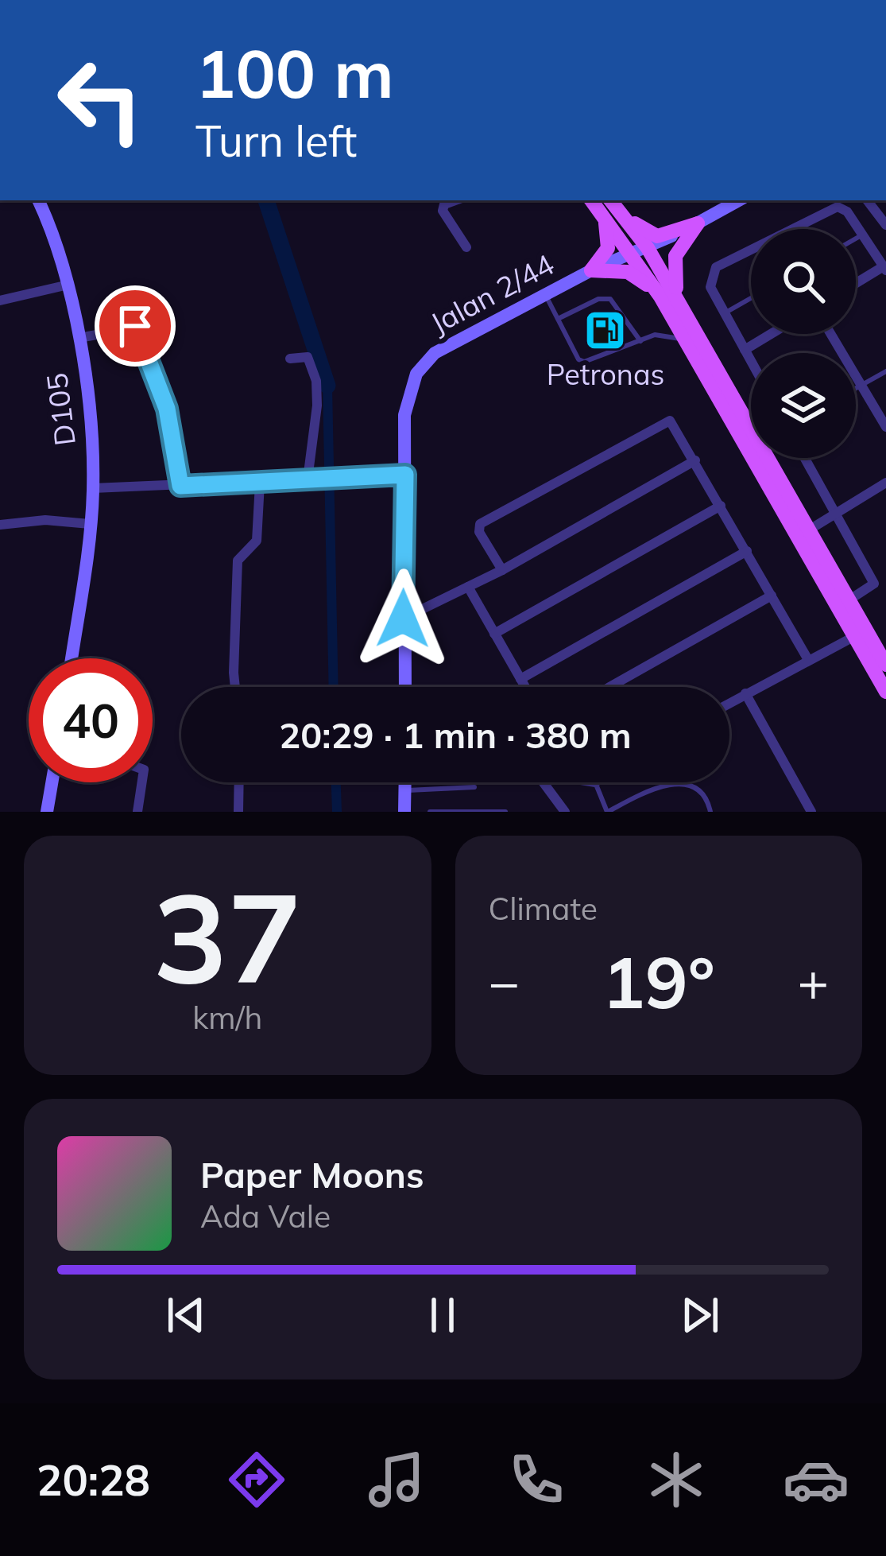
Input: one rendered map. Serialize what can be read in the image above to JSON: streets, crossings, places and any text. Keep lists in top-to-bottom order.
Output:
{
  "streets": {
    "street": ["Jalan 2/44", "D105"]
  },
  "places": {
    "fuel station": ["Petronas"]
  },
  "page": {
    "turn": ["100 m", "Turn left"],
    "limit": "40",
    "trip": "20:29 · 1 min · 380 m",
    "tile": [
      ["37", "km/h"],
      "Climate"
    ],
    "heat": ["−", "19°", "+"],
    "song": ["Paper Moons", "Ada Vale"],
    "tabs": "20:28"
  }
}
